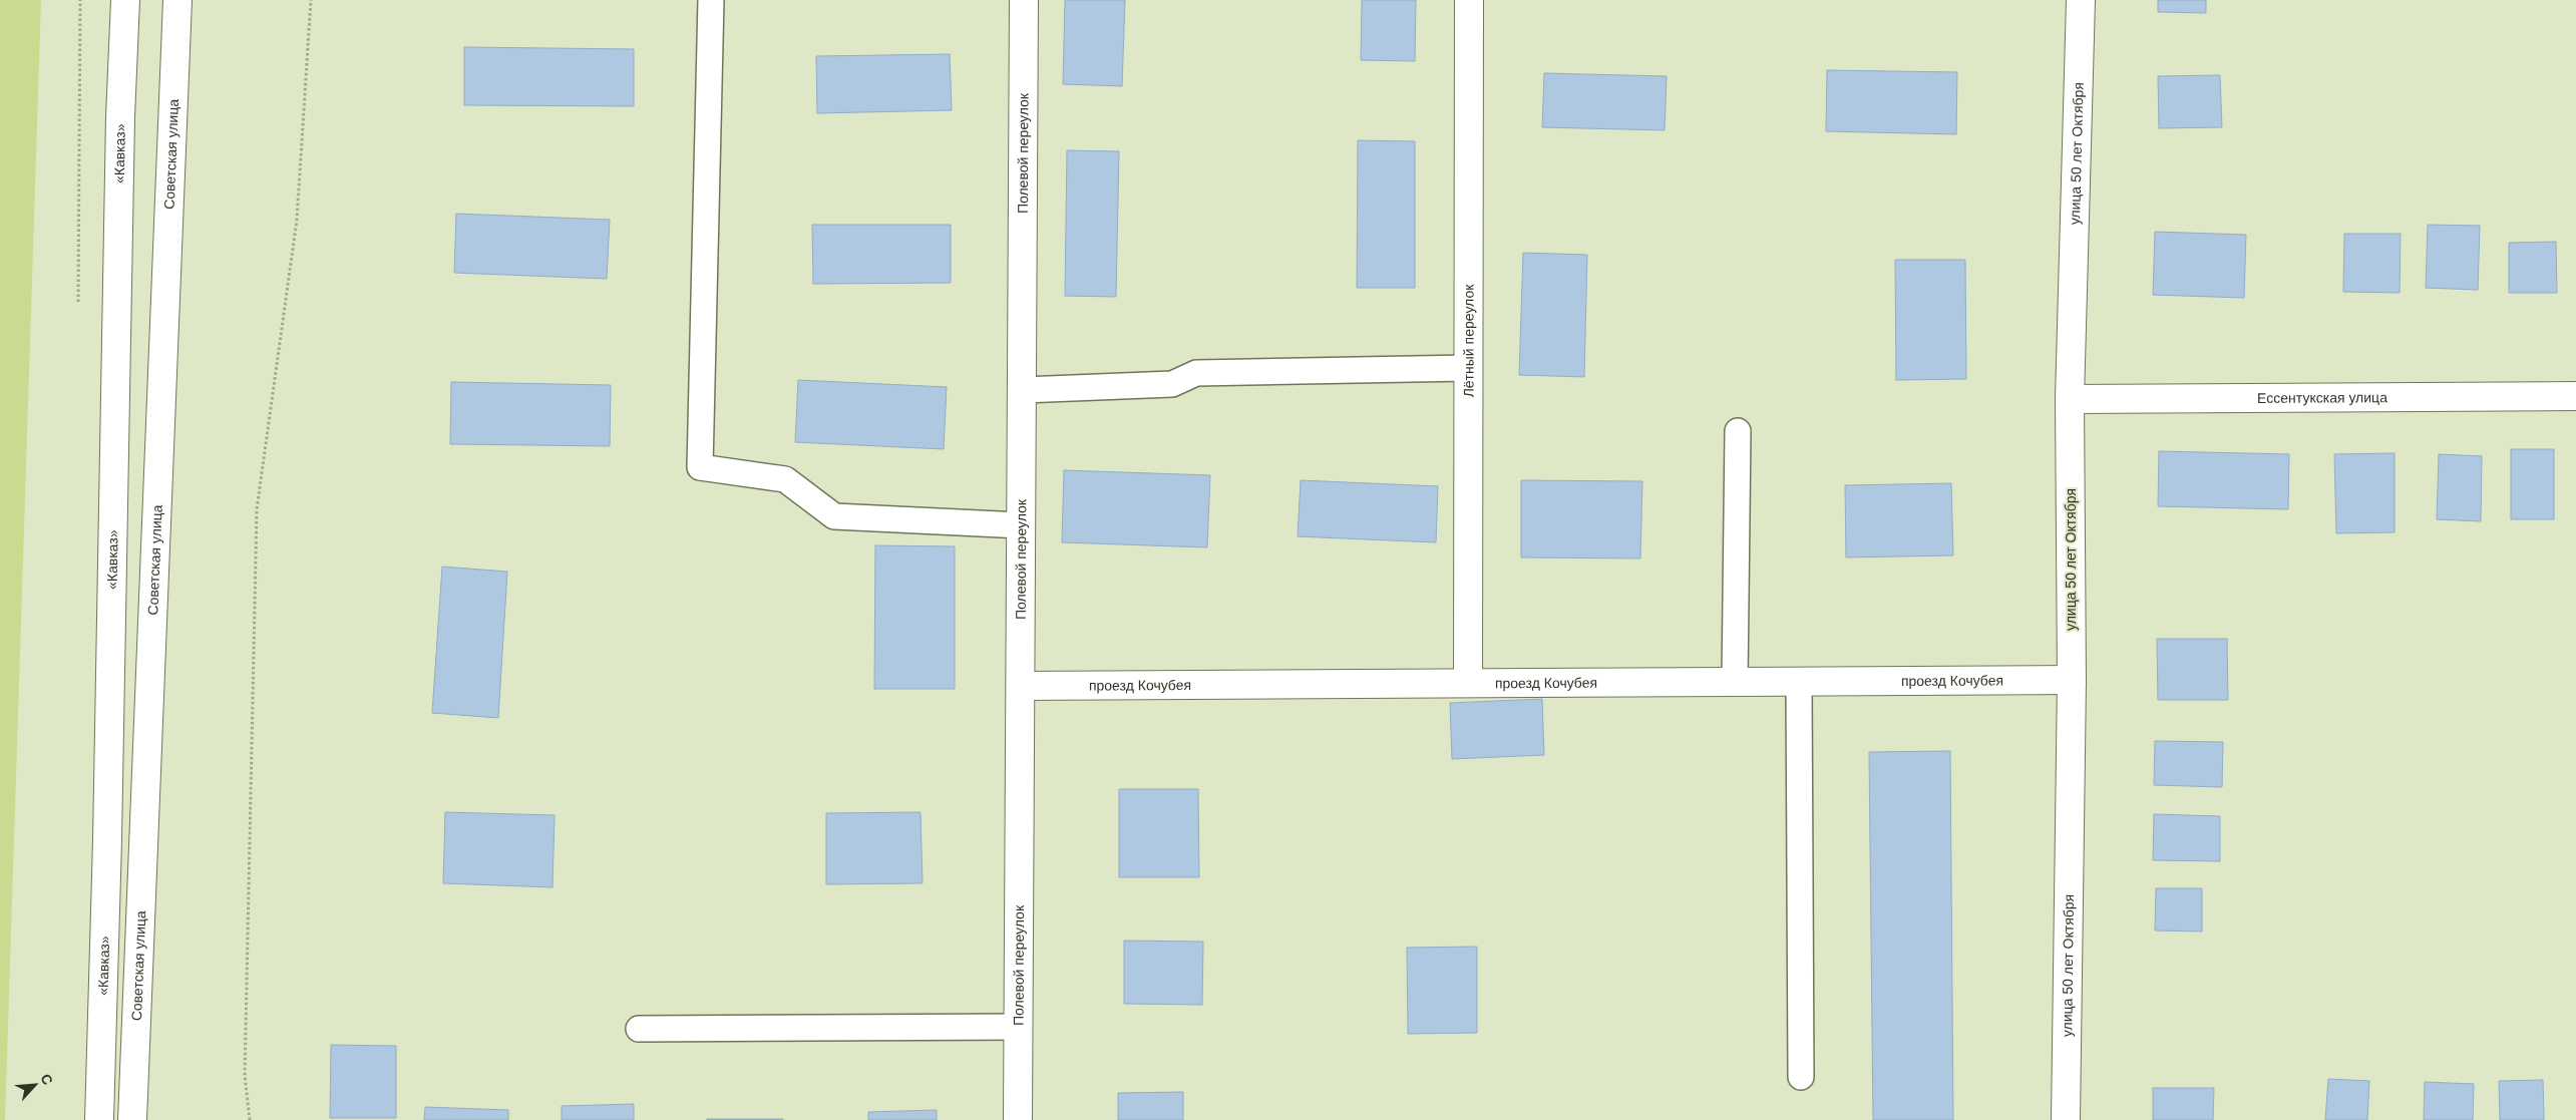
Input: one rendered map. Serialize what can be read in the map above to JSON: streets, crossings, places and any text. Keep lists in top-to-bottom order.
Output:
{
  "streets": {
    "main road": [
      "«Кавказ»",
      "Советская улица",
      "Полевой переулок",
      "улица 50 лет Октября",
      "Лётный переулок",
      "Ессентукская улица",
      "проезд Кочубея"
    ]
  },
  "crossings": [
    ["Полевой переулок", "проезд Кочубея"],
    ["улица 50 лет Октября", "Ессентукская улица"],
    ["улица 50 лет Октября", "проезд Кочубея"],
    ["Лётный переулок", "проезд Кочубея"]
  ],
  "north": "top right"
}
